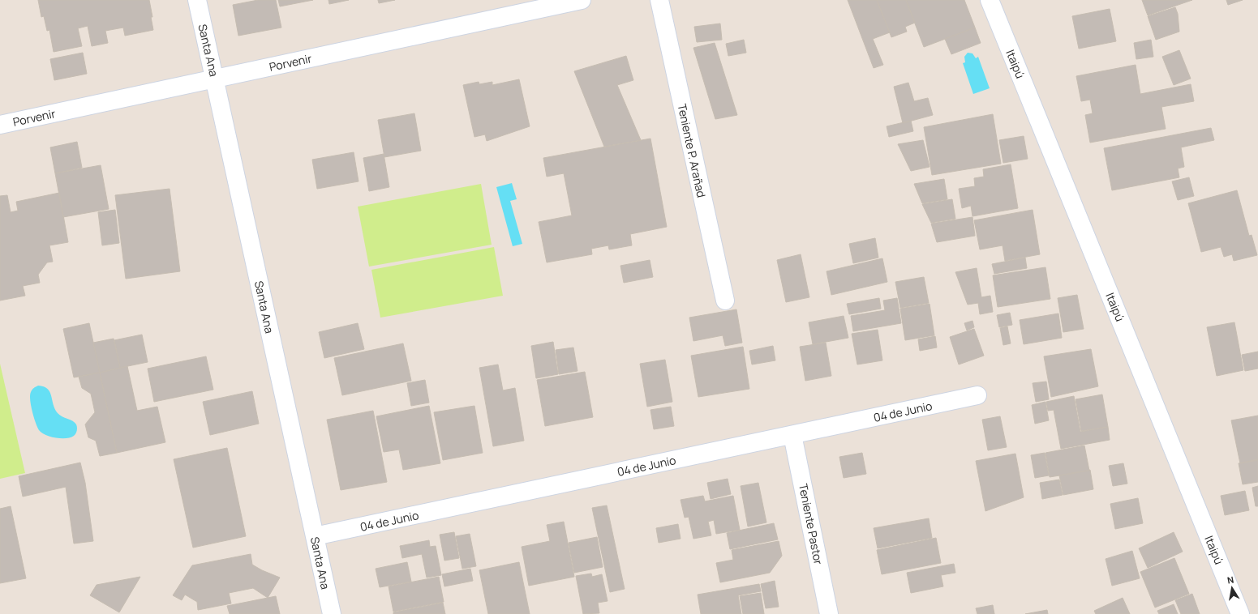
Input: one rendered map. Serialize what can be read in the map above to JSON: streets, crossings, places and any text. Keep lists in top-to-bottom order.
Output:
{
  "streets": {
    "street": [
      "Santa Ana",
      "Porvenir",
      "Itaipú",
      "Teniente P. Arañad",
      "04 de Junio",
      "Teniente Pastor"
    ]
  },
  "crossings": [
    ["Santa Ana", "Porvenir"],
    ["Santa Ana", "04 de Junio"],
    ["04 de Junio", "Teniente Pastor"]
  ],
  "north": "top"
}
